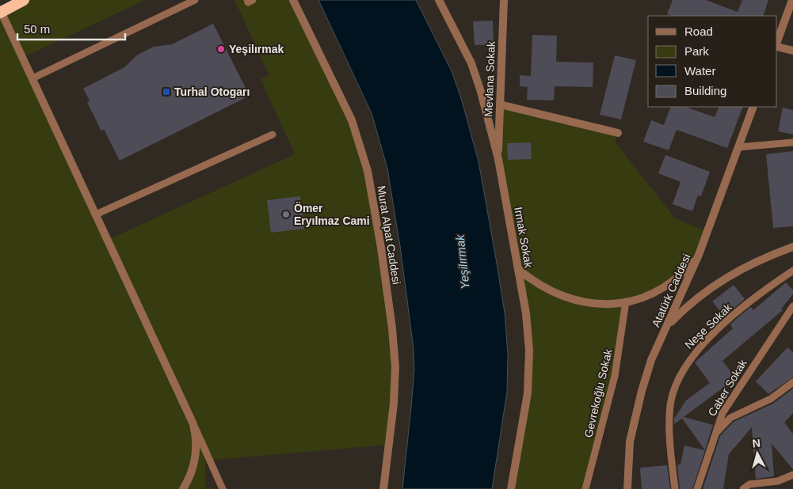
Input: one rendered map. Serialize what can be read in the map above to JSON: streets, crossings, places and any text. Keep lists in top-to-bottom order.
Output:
{
  "streets": {
    "street": [
      "Mevlana Sokak",
      "Murat Alpat Caddesi",
      "Irmak Sokak",
      "Atatürk Caddesi"
    ],
    "lane": ["Neşe Sokak", "Caber Sokak", "Gevrekoğlu Sokak"]
  },
  "crossings": [
    ["Mevlana Sokak", "Irmak Sokak"]
  ],
  "water": ["Yeşilırmak"],
  "places": {
    "other": ["Yeşilırmak", "Ömer Eryılmaz Cami"],
    "transit": ["Turhal Otogarı"]
  },
  "legend": [
    "Road",
    "Park",
    "Water",
    "Building"
  ],
  "scale_bar": "50 m",
  "north": "top"
}
